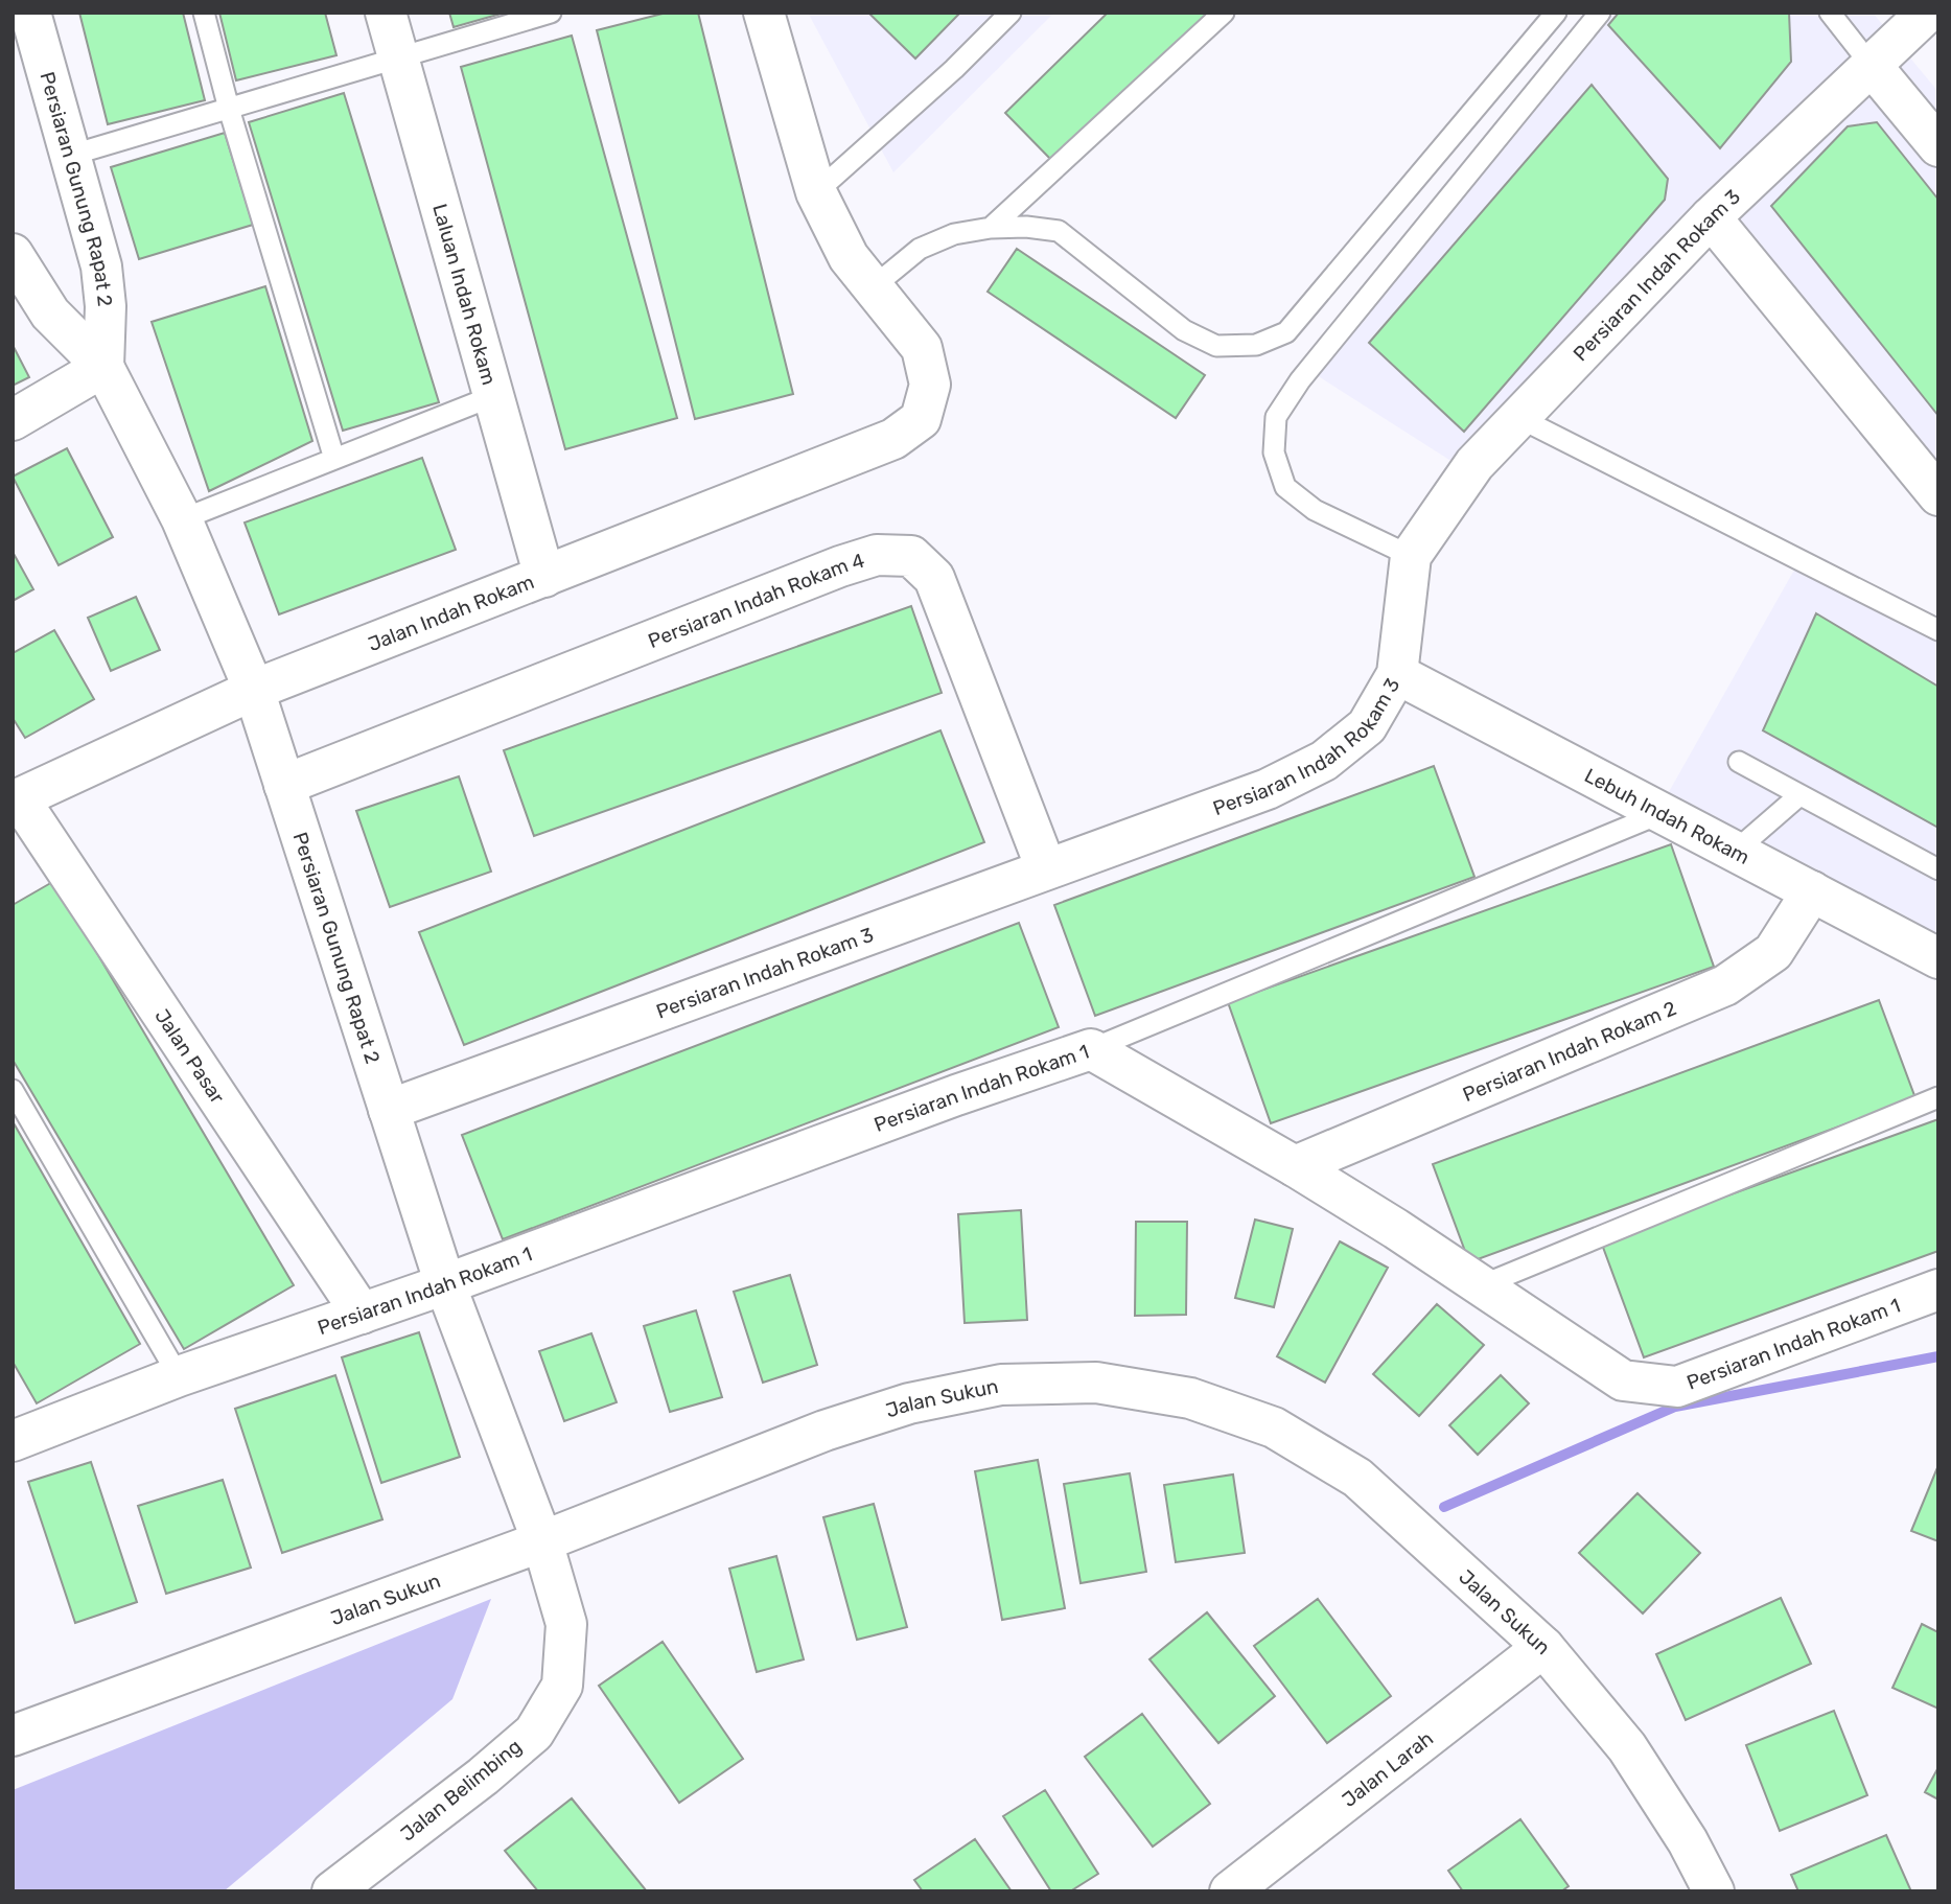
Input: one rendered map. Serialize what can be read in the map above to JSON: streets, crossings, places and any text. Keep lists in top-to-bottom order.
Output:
{
  "streets": {
    "street": [
      "Persiaran Gunung Rapat 2",
      "Persiaran Indah Rokam 3",
      "Laluan Indah Rokam",
      "Persiaran Indah Rokam 4",
      "Jalan Indah Rokam",
      "Lebuh Indah Rokam",
      "Persiaran Indah Rokam 2",
      "Jalan Pasar",
      "Persiaran Indah Rokam 1",
      "Jalan Sukun",
      "Jalan Larah",
      "Jalan Belimbing"
    ]
  },
  "crossings": [
    ["Persiaran Gunung Rapat 2", "Persiaran Indah Rokam 3"],
    ["Persiaran Gunung Rapat 2", "Persiaran Indah Rokam 4"],
    ["Persiaran Gunung Rapat 2", "Jalan Indah Rokam"],
    ["Persiaran Gunung Rapat 2", "Persiaran Indah Rokam 1"],
    ["Persiaran Gunung Rapat 2", "Jalan Sukun"],
    ["Persiaran Gunung Rapat 2", "Jalan Belimbing"],
    ["Persiaran Indah Rokam 3", "Persiaran Indah Rokam 4"],
    ["Persiaran Indah Rokam 3", "Lebuh Indah Rokam"],
    ["Laluan Indah Rokam", "Jalan Indah Rokam"],
    ["Jalan Indah Rokam", "Jalan Pasar"],
    ["Lebuh Indah Rokam", "Persiaran Indah Rokam 2"],
    ["Persiaran Indah Rokam 2", "Persiaran Indah Rokam 1"],
    ["Jalan Pasar", "Persiaran Indah Rokam 1"],
    ["Jalan Sukun", "Jalan Larah"],
    ["Jalan Sukun", "Jalan Belimbing"]
  ]
}
